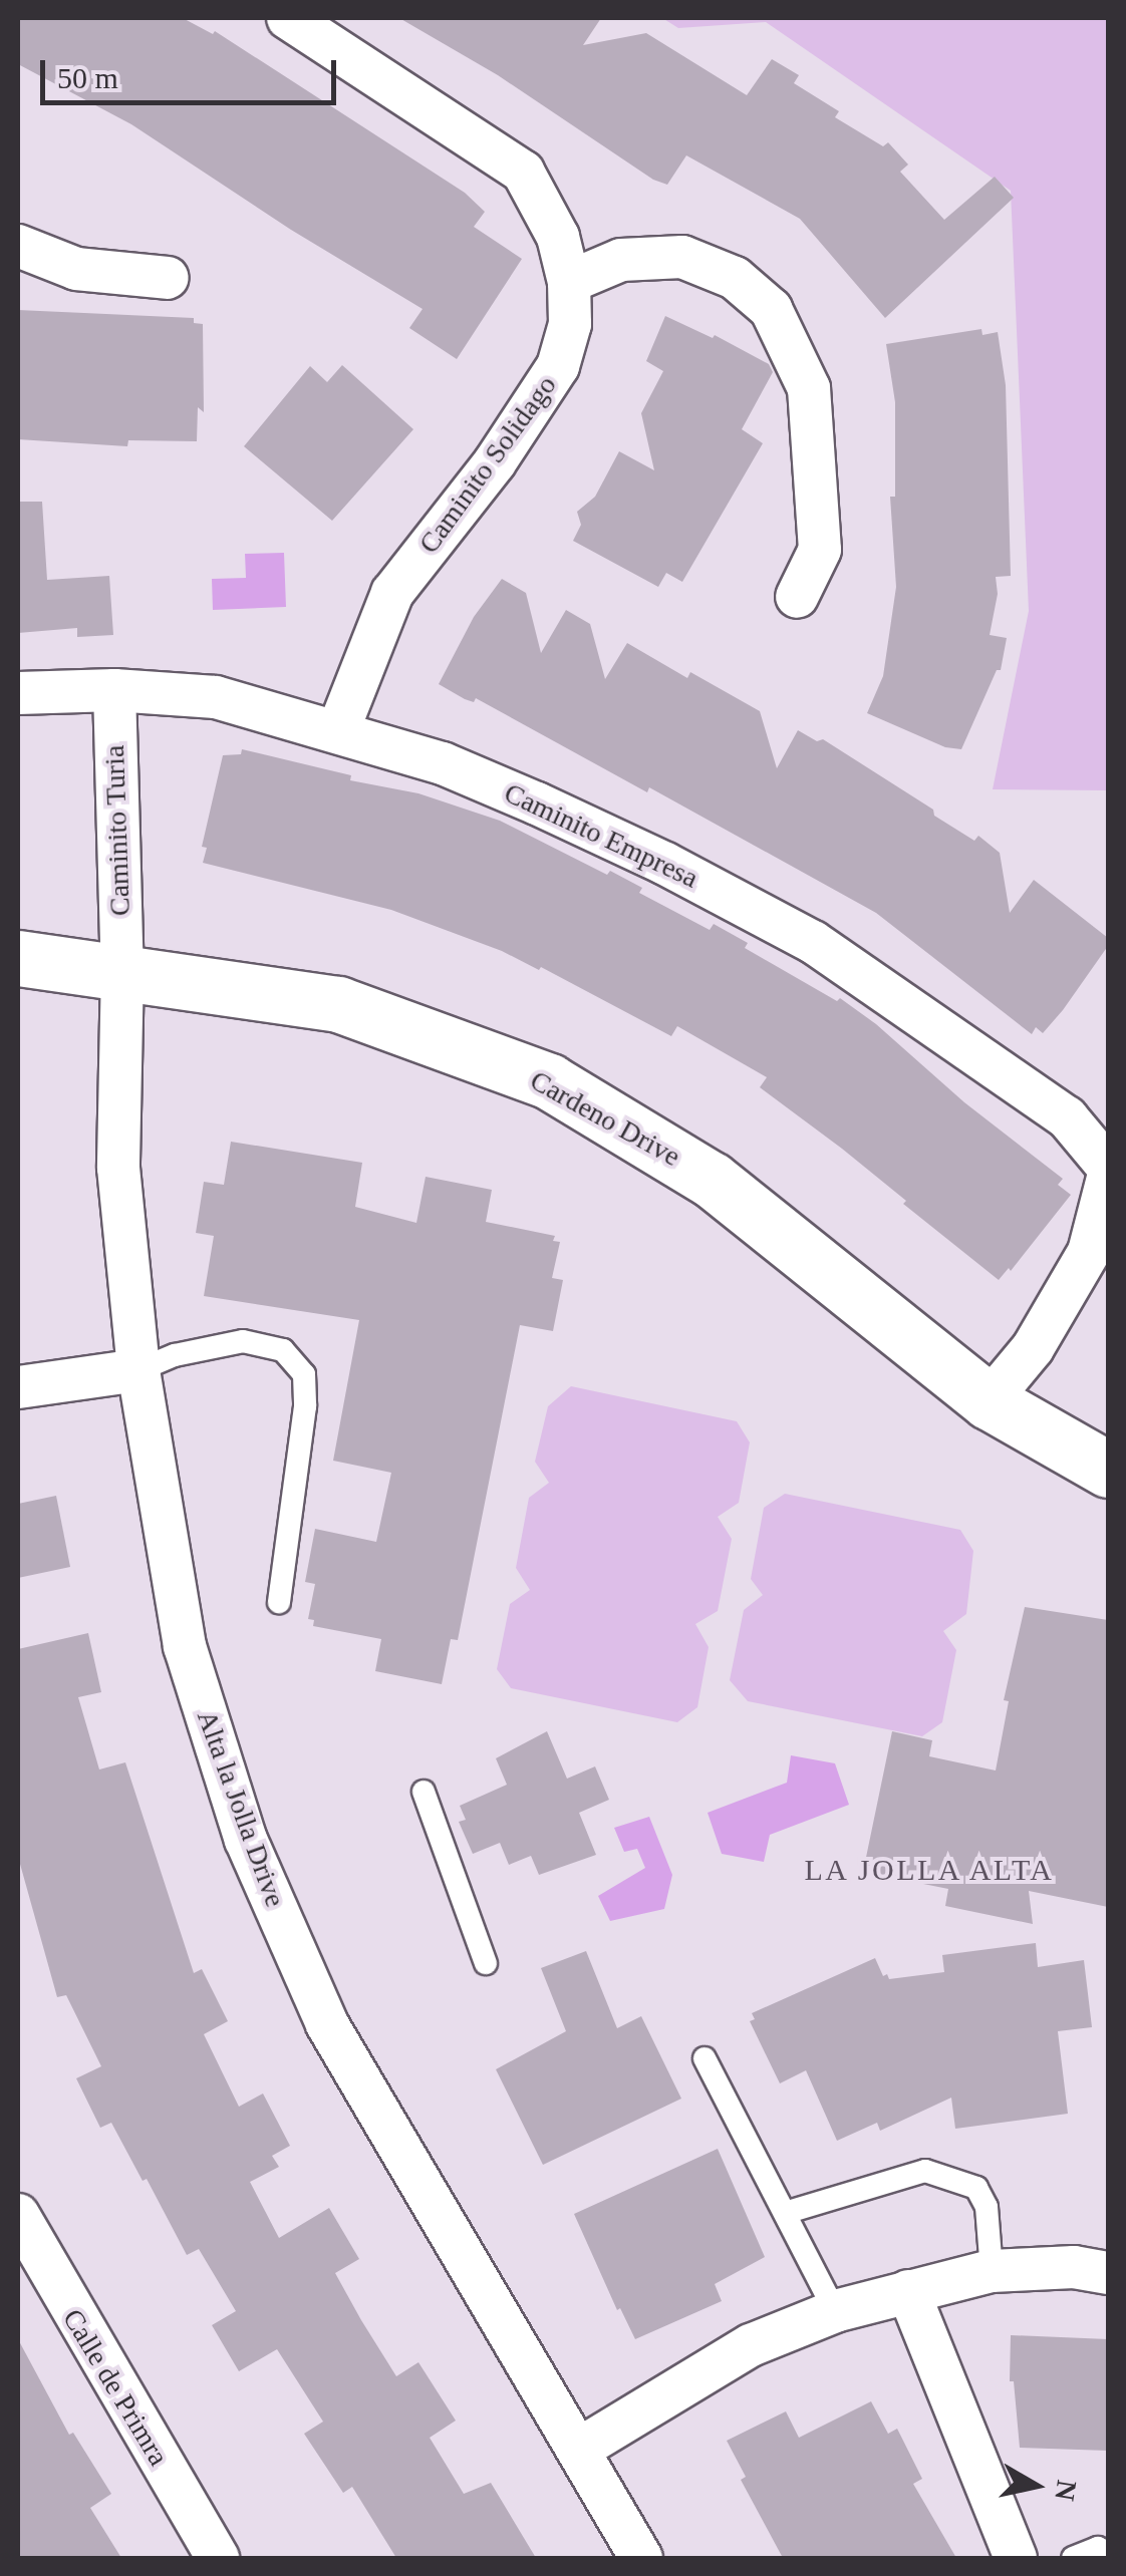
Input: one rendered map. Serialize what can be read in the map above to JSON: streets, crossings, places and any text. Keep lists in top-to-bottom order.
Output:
{
  "streets": {
    "street": [
      "Caminito Solidago",
      "Caminito Turia",
      "Caminito Empresa",
      "Cardeno Drive",
      "Alta la Jolla Drive",
      "Calle de Primra"
    ]
  },
  "crossings": [
    ["Caminito Solidago", "Caminito Empresa"],
    ["Caminito Turia", "Caminito Empresa"],
    ["Caminito Turia", "Cardeno Drive"],
    ["Caminito Turia", "Alta la Jolla Drive"],
    ["Cardeno Drive", "Alta la Jolla Drive"]
  ],
  "districts": ["LA JOLLA ALTA"],
  "scale_bar": "50 m",
  "north": "right"
}
